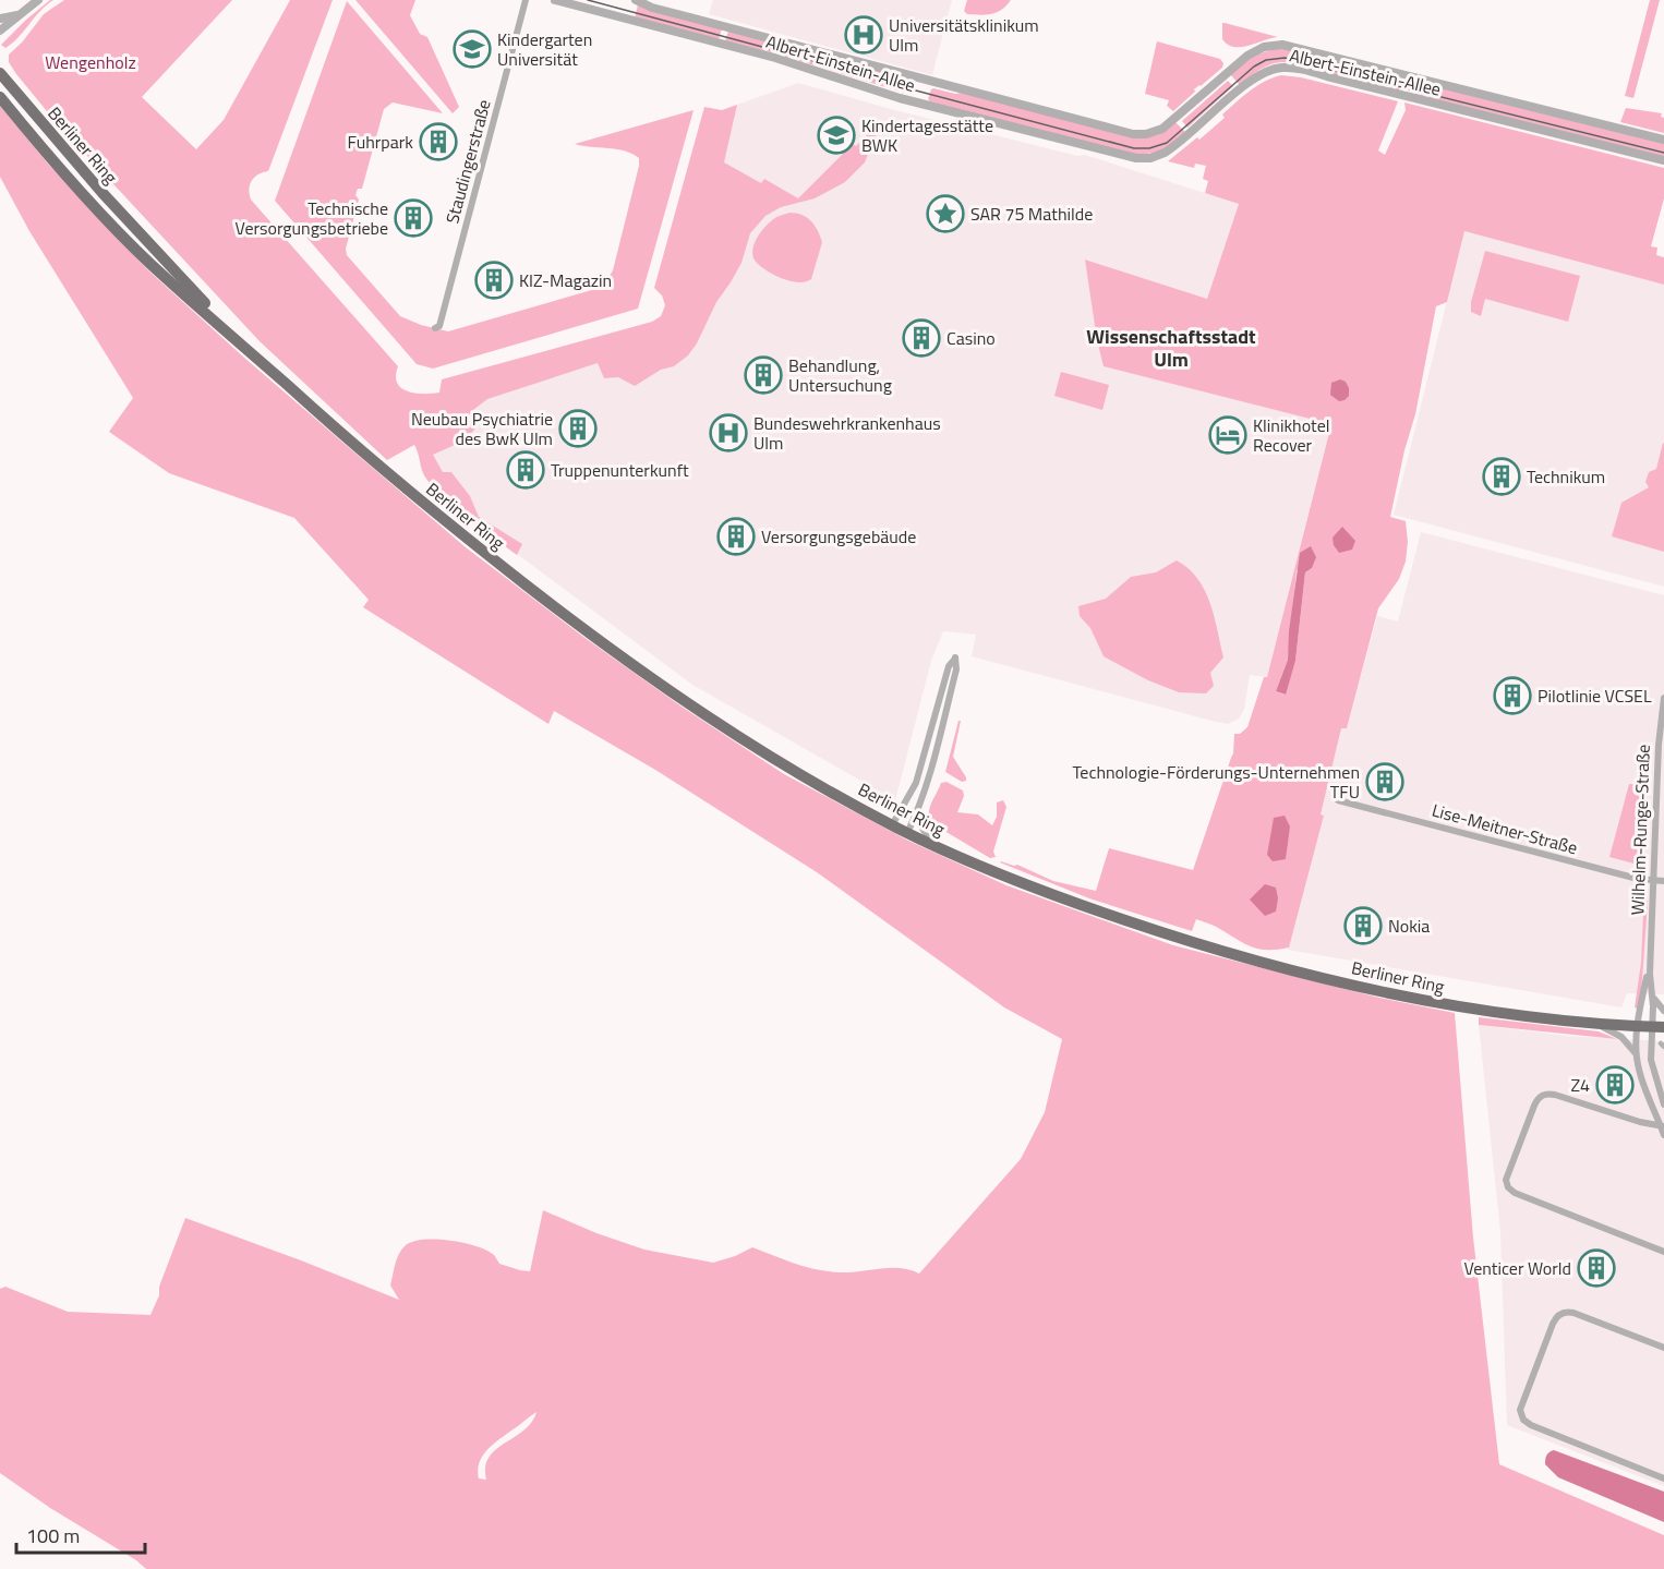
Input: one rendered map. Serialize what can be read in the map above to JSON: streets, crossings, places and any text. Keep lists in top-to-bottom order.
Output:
{
  "streets": {
    "main road": ["Berliner Ring"],
    "street": [
      "Albert-Einstein-Allee",
      "Staudingerstraße",
      "Lise-Meitner-Straße",
      "Wilhelm-Runge-Straße"
    ]
  },
  "crossings": [
    ["Berliner Ring", "Wilhelm-Runge-Straße"],
    ["Lise-Meitner-Straße", "Wilhelm-Runge-Straße"]
  ],
  "districts": ["Wissenschaftsstadt Ulm"],
  "parks": ["Wengenholz"],
  "places": {
    "hospital": ["Universitätsklinikum Ulm", "Bundeswehrkrankenhaus Ulm"],
    "school or university": ["Kindergarten Universität", "Kindertagesstätte BWK"],
    "building": [
      "Fuhrpark",
      "Technische Versorgungsbetriebe",
      "KIZ-Magazin",
      "Casino",
      "Behandlung, Untersuchung",
      "Neubau Psychiatrie des BwK Ulm",
      "Truppenunterkunft",
      "Technikum",
      "Versorgungsgebäude",
      "Pilotlinie VCSEL",
      "Technologie-Förderungs-Unternehmen TFU",
      "Nokia",
      "Z4",
      "Venticer World"
    ],
    "place": ["SAR 75 Mathilde"],
    "hotel": ["Klinikhotel Recover"]
  },
  "scale_bar": "100 m"
}
